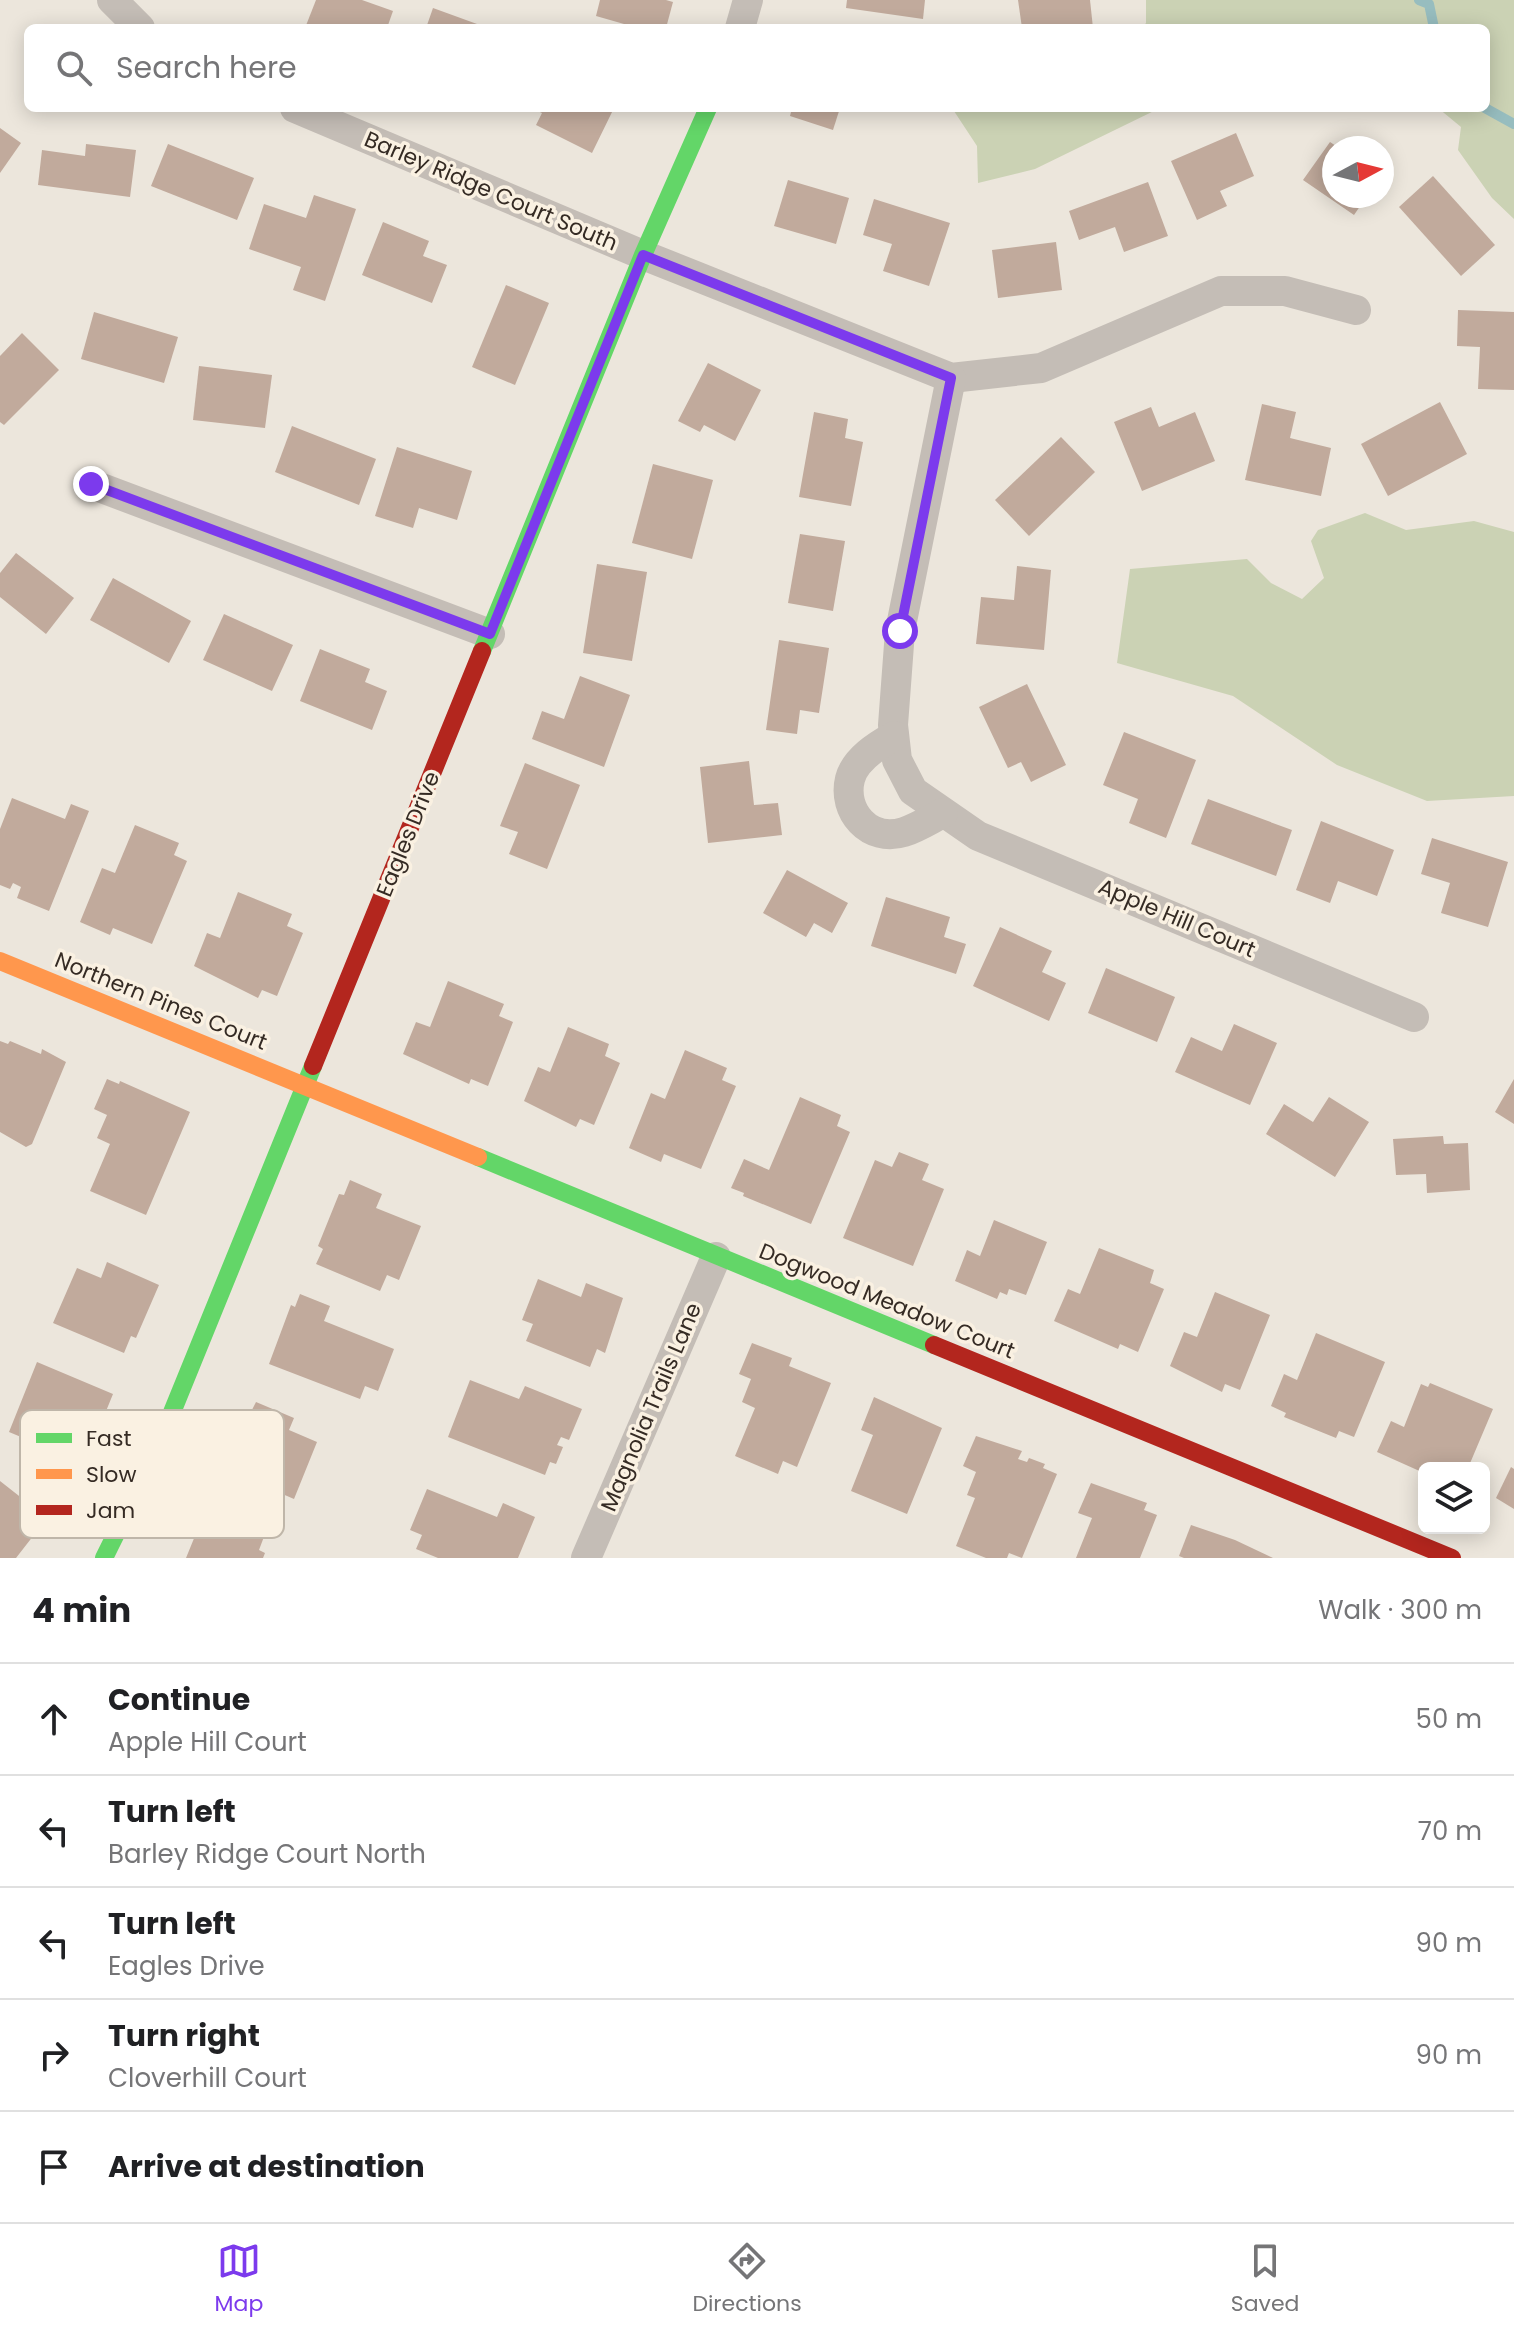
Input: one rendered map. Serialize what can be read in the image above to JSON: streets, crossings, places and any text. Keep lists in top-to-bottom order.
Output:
{
  "streets": {
    "street": [
      "Barley Ridge Court South",
      "Eagles Drive",
      "Apple Hill Court",
      "Northern Pines Court",
      "Dogwood Meadow Court",
      "Magnolia Trails Lane"
    ]
  },
  "crossings": [
    ["Barley Ridge Court South", "Eagles Drive"],
    ["Barley Ridge Court South", "Apple Hill Court"],
    ["Eagles Drive", "Northern Pines Court"],
    ["Eagles Drive", "Dogwood Meadow Court"],
    ["Northern Pines Court", "Dogwood Meadow Court"],
    ["Dogwood Meadow Court", "Magnolia Trails Lane"]
  ],
  "legend": ["Fast", "Slow", "Jam"],
  "north": "right",
  "page": {
    "search": "Search here",
    "heading": ["4 min", "Walk · 300 m"],
    "list": [
      ["Continue", "Apple Hill Court", "50 m"],
      ["Turn left", "Barley Ridge Court North", "70 m"],
      ["Turn left", "Eagles Drive", "90 m"],
      ["Turn right", "Cloverhill Court", "90 m"],
      "Arrive at destination"
    ],
    "nav": ["Map", "Directions", "Saved"]
  }
}
